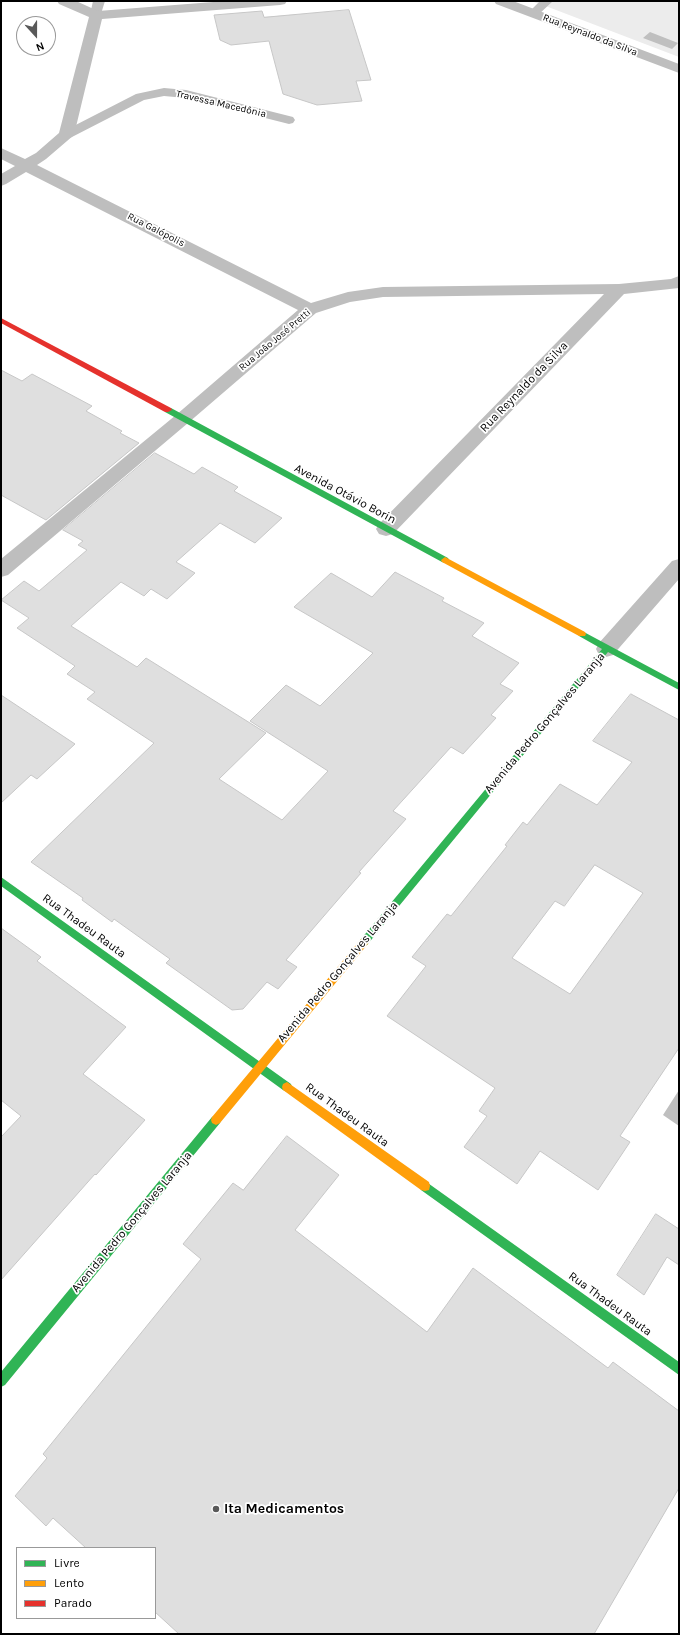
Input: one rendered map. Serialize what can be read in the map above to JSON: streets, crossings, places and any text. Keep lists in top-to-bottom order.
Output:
{
  "streets": {
    "street": [
      "Rua Reynaldo da Silva",
      "Rua Galópolis",
      "Rua João José Pretti",
      "Avenida Otávio Borin",
      "Avenida Pedro Gonçalves Laranja",
      "Rua Thadeu Rauta"
    ],
    "lane": ["Travessa Macedônia"]
  },
  "crossings": [
    ["Rua Reynaldo da Silva", "Rua João José Pretti"],
    ["Rua Reynaldo da Silva", "Avenida Otávio Borin"],
    ["Rua Galópolis", "Rua João José Pretti"],
    ["Rua João José Pretti", "Avenida Otávio Borin"],
    ["Avenida Otávio Borin", "Avenida Pedro Gonçalves Laranja"],
    ["Avenida Pedro Gonçalves Laranja", "Rua Thadeu Rauta"]
  ],
  "places": ["Ita Medicamentos"],
  "legend": ["Livre", "Lento", "Parado"],
  "north": "bottom"
}
